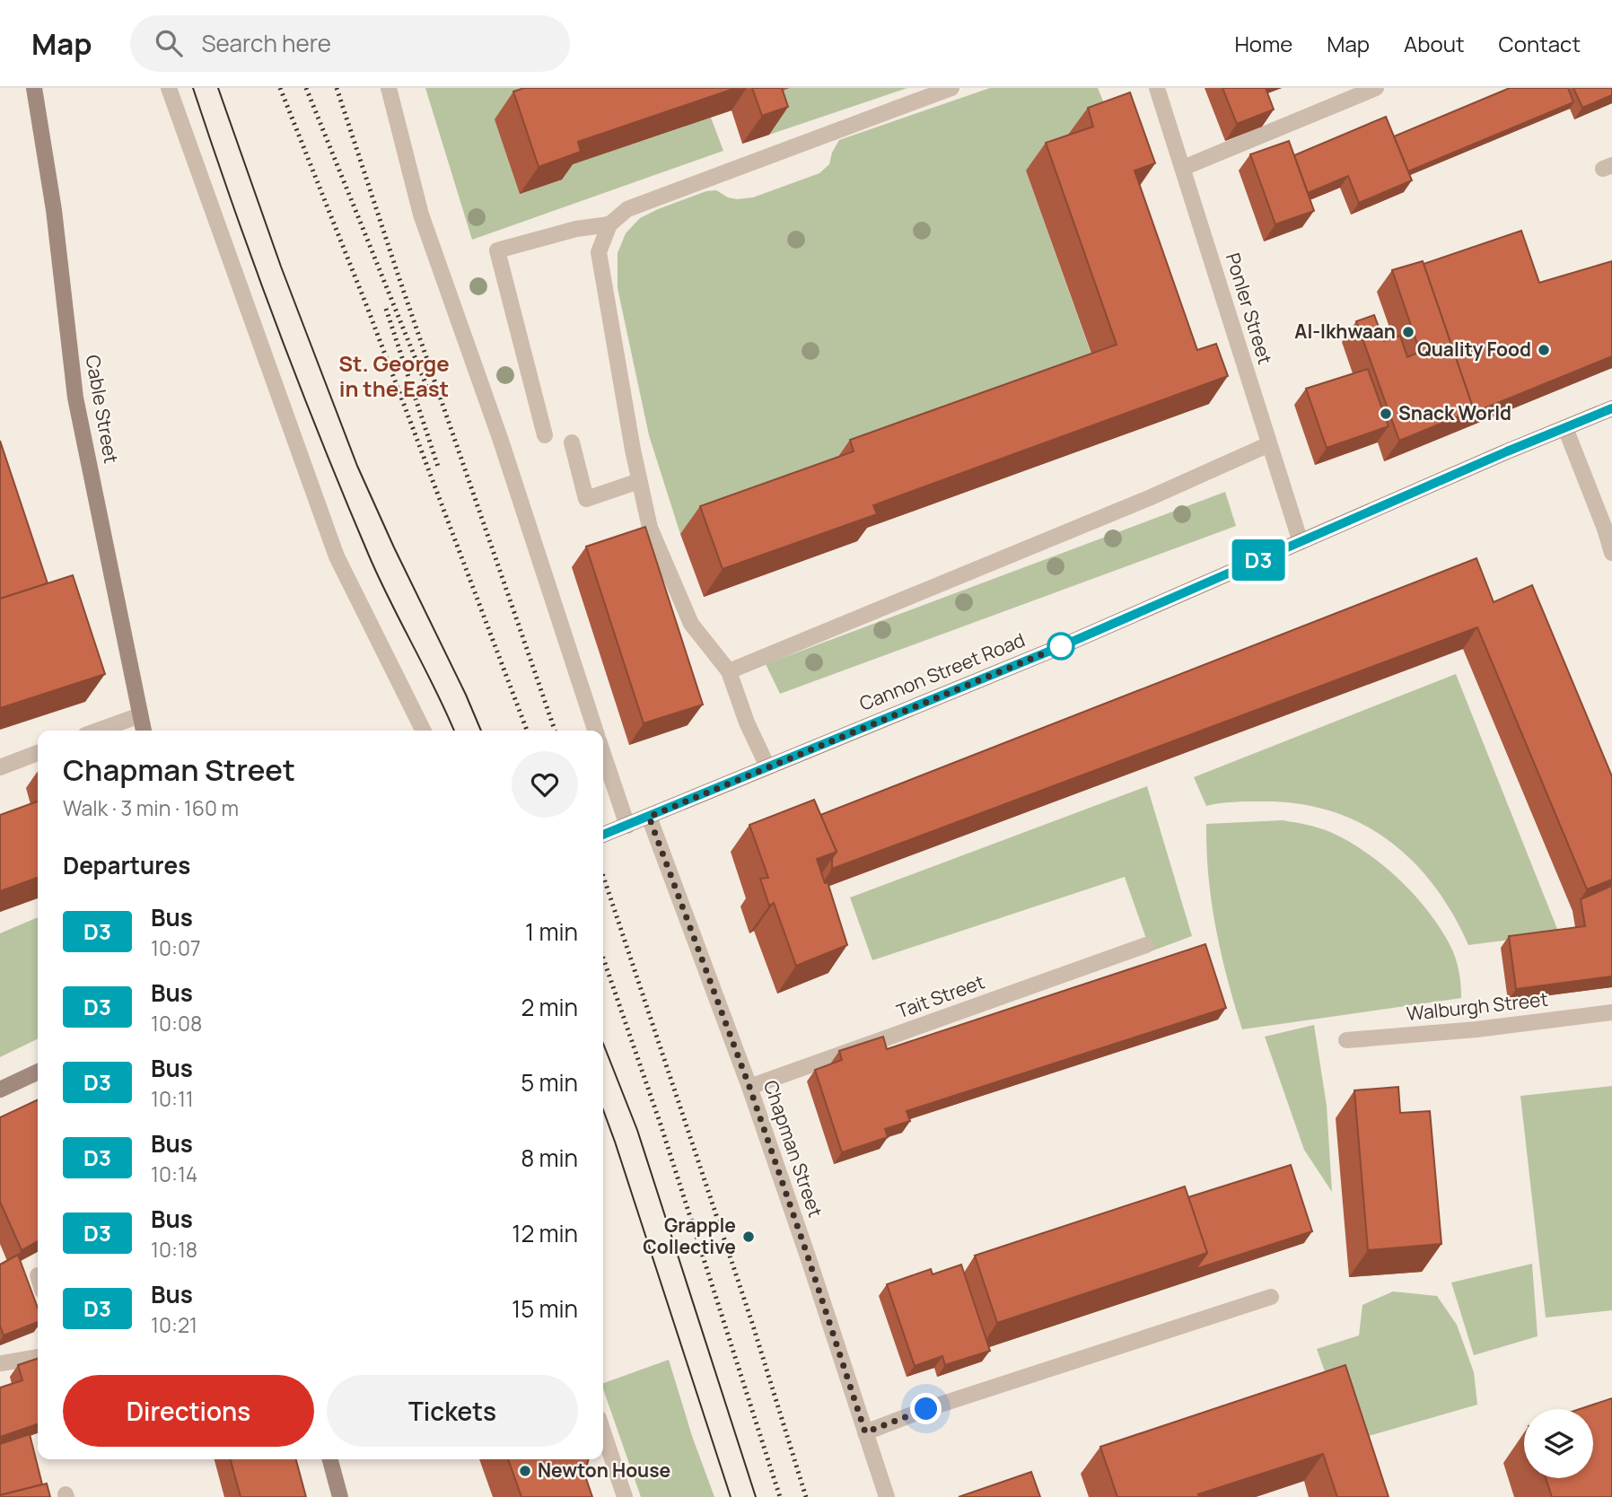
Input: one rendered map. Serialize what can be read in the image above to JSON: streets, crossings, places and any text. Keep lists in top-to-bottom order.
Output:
{
  "streets": {
    "main road": ["Cable Street", "Cannon Street Road"],
    "street": [
      "Ponler Street",
      "Tait Street",
      "Walburgh Street",
      "Chapman Street"
    ]
  },
  "crossings": [
    ["Ponler Street", "Cannon Street Road"],
    ["Cannon Street Road", "Chapman Street"],
    ["Tait Street", "Chapman Street"]
  ],
  "districts": ["St. George in the East"],
  "places": [
    "Al-Ikhwaan",
    "Quality Food",
    "Snack World",
    "Grapple Collective",
    "Newton House"
  ],
  "lines": ["bus line D3"],
  "page": {
    "header": "Map",
    "search": "Search here",
    "nav": [
      "Home",
      "Map",
      "About",
      "Contact"
    ],
    "on_map": "D3",
    "heading": [
      ["Chapman Street", "Walk · 3 min · 160 m"],
      "Departures"
    ],
    "list": [
      {
        "mark": "D3",
        "name": "Bus",
        "note": "10:07",
        "value": "1 min"
      },
      {
        "mark": "D3",
        "name": "Bus",
        "note": "10:08",
        "value": "2 min"
      },
      {
        "mark": "D3",
        "name": "Bus",
        "note": "10:11",
        "value": "5 min"
      },
      {
        "mark": "D3",
        "name": "Bus",
        "note": "10:14",
        "value": "8 min"
      },
      {
        "mark": "D3",
        "name": "Bus",
        "note": "10:18",
        "value": "12 min"
      },
      {
        "mark": "D3",
        "name": "Bus",
        "note": "10:21",
        "value": "15 min"
      }
    ],
    "buttons": ["Directions", "Tickets"]
  }
}
